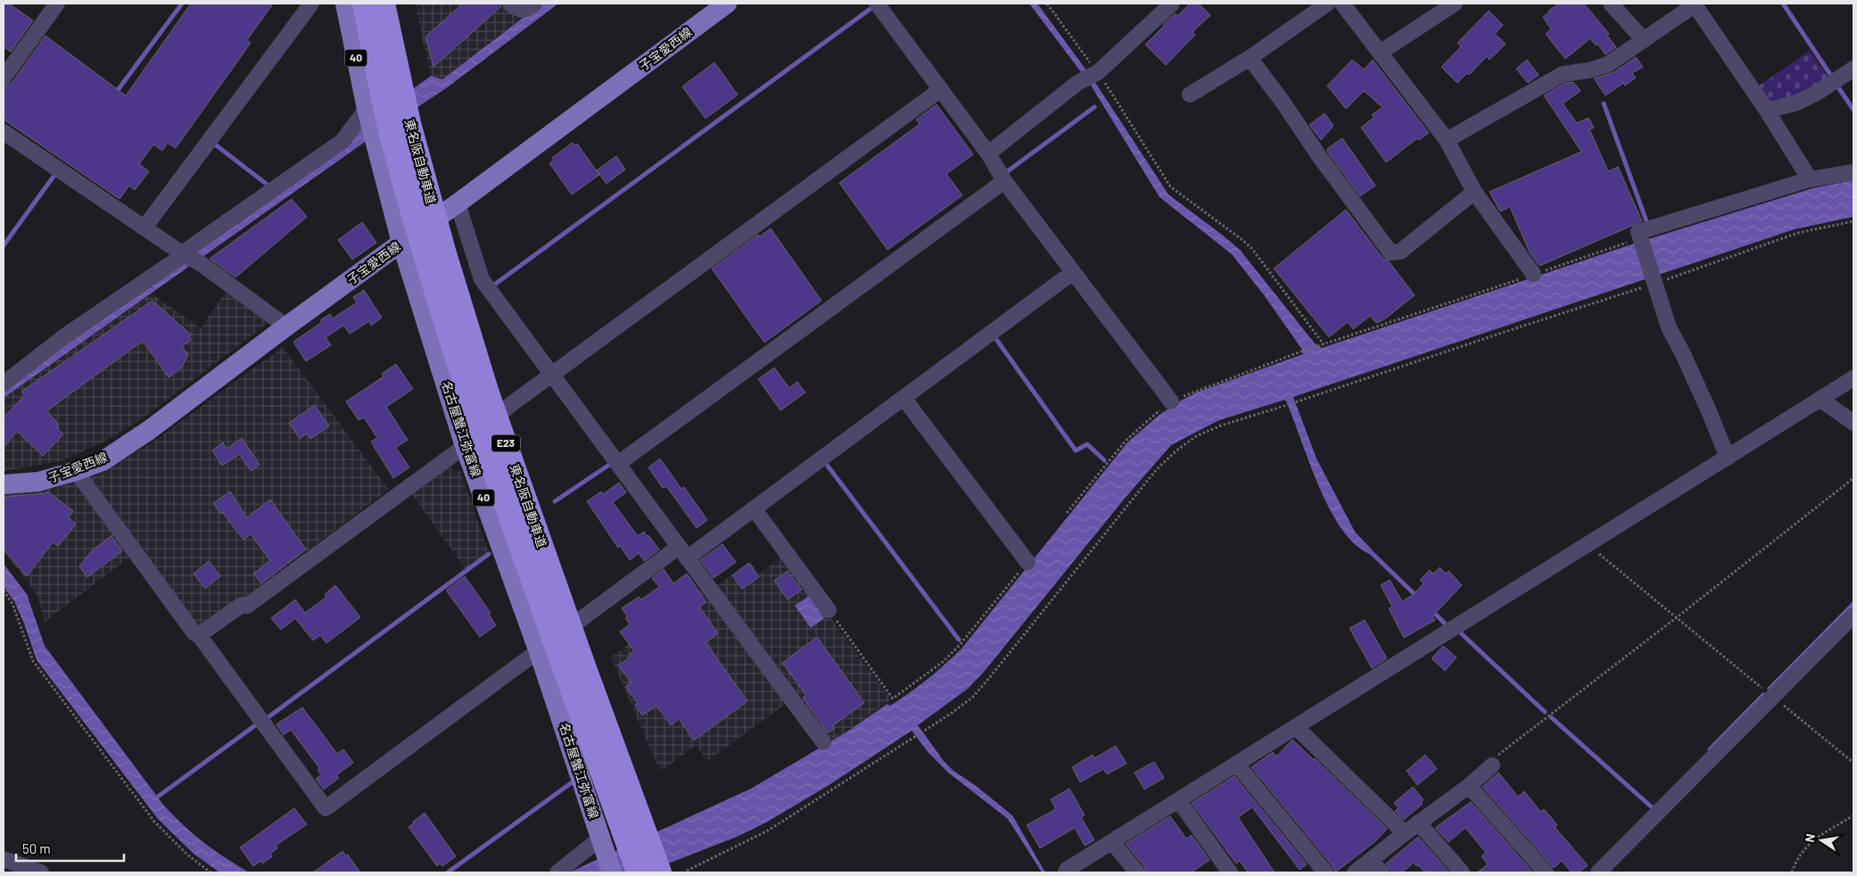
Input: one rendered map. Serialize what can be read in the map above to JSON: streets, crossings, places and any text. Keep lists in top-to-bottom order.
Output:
{
  "streets": {
    "highway": ["東名阪自動車道", "E23"],
    "main road": ["子宝愛西線", "40", "名古屋蟹江弥富線"]
  },
  "crossings": [
    ["子宝愛西線", "名古屋蟹江弥富線"]
  ],
  "scale_bar": "50 m",
  "north": "left"
}
